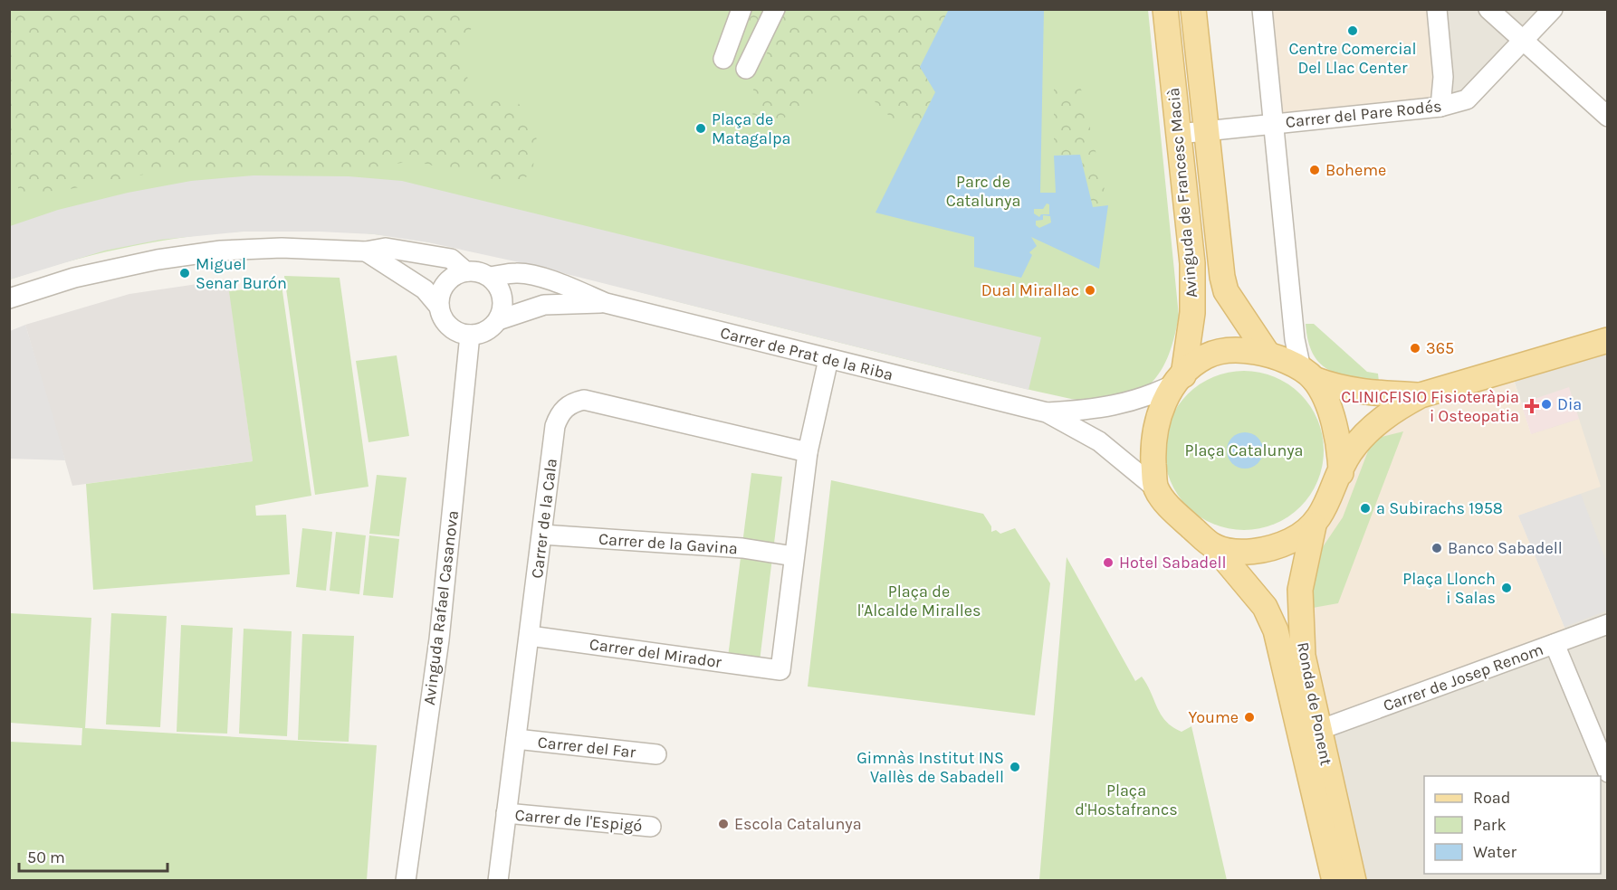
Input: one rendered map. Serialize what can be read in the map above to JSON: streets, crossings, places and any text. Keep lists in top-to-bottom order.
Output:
{
  "streets": {
    "main road": ["Avinguda de Francesc Macià", "Ronda de Ponent"],
    "street": [
      "Carrer del Pare Rodés",
      "Carrer de Prat de la Riba",
      "Carrer de la Cala",
      "Carrer de la Gavina",
      "Avinguda Rafael Casanova",
      "Carrer del Mirador",
      "Carrer de Josep Renom",
      "Carrer del Far",
      "Carrer de l'Espigó"
    ]
  },
  "crossings": [
    ["Carrer del Pare Rodés", "Avinguda de Francesc Macià"],
    ["Carrer de Prat de la Riba", "Avinguda Rafael Casanova"],
    ["Carrer de la Cala", "Carrer de la Gavina"],
    ["Carrer de la Cala", "Carrer del Mirador"],
    ["Carrer de la Cala", "Carrer del Far"],
    ["Carrer de la Cala", "Carrer de l'Espigó"],
    ["Carrer de la Gavina", "Carrer del Mirador"],
    ["Carrer de Josep Renom", "Ronda de Ponent"]
  ],
  "parks": [
    "Parc de Catalunya",
    "Plaça Catalunya",
    "Plaça de l'Alcalde Miralles",
    "Plaça d'Hostafrancs"
  ],
  "places": {
    "other": [
      "Centre Comercial Del Llac Center",
      "Plaça de Matagalpa",
      "Boheme",
      "Miguel Senar Burón",
      "Dual Mirallac",
      "365",
      "Dia",
      "a Subirachs 1958",
      "Banco Sabadell",
      "Hotel Sabadell",
      "Plaça Llonch i Salas",
      "Youme",
      "Gimnàs Institut INS Vallès de Sabadell",
      "Escola Catalunya"
    ],
    "health": ["CLINICFISIO Fisioteràpia i Osteopatia"]
  },
  "legend": ["Road", "Park", "Water"],
  "scale_bar": "50 m"
}
